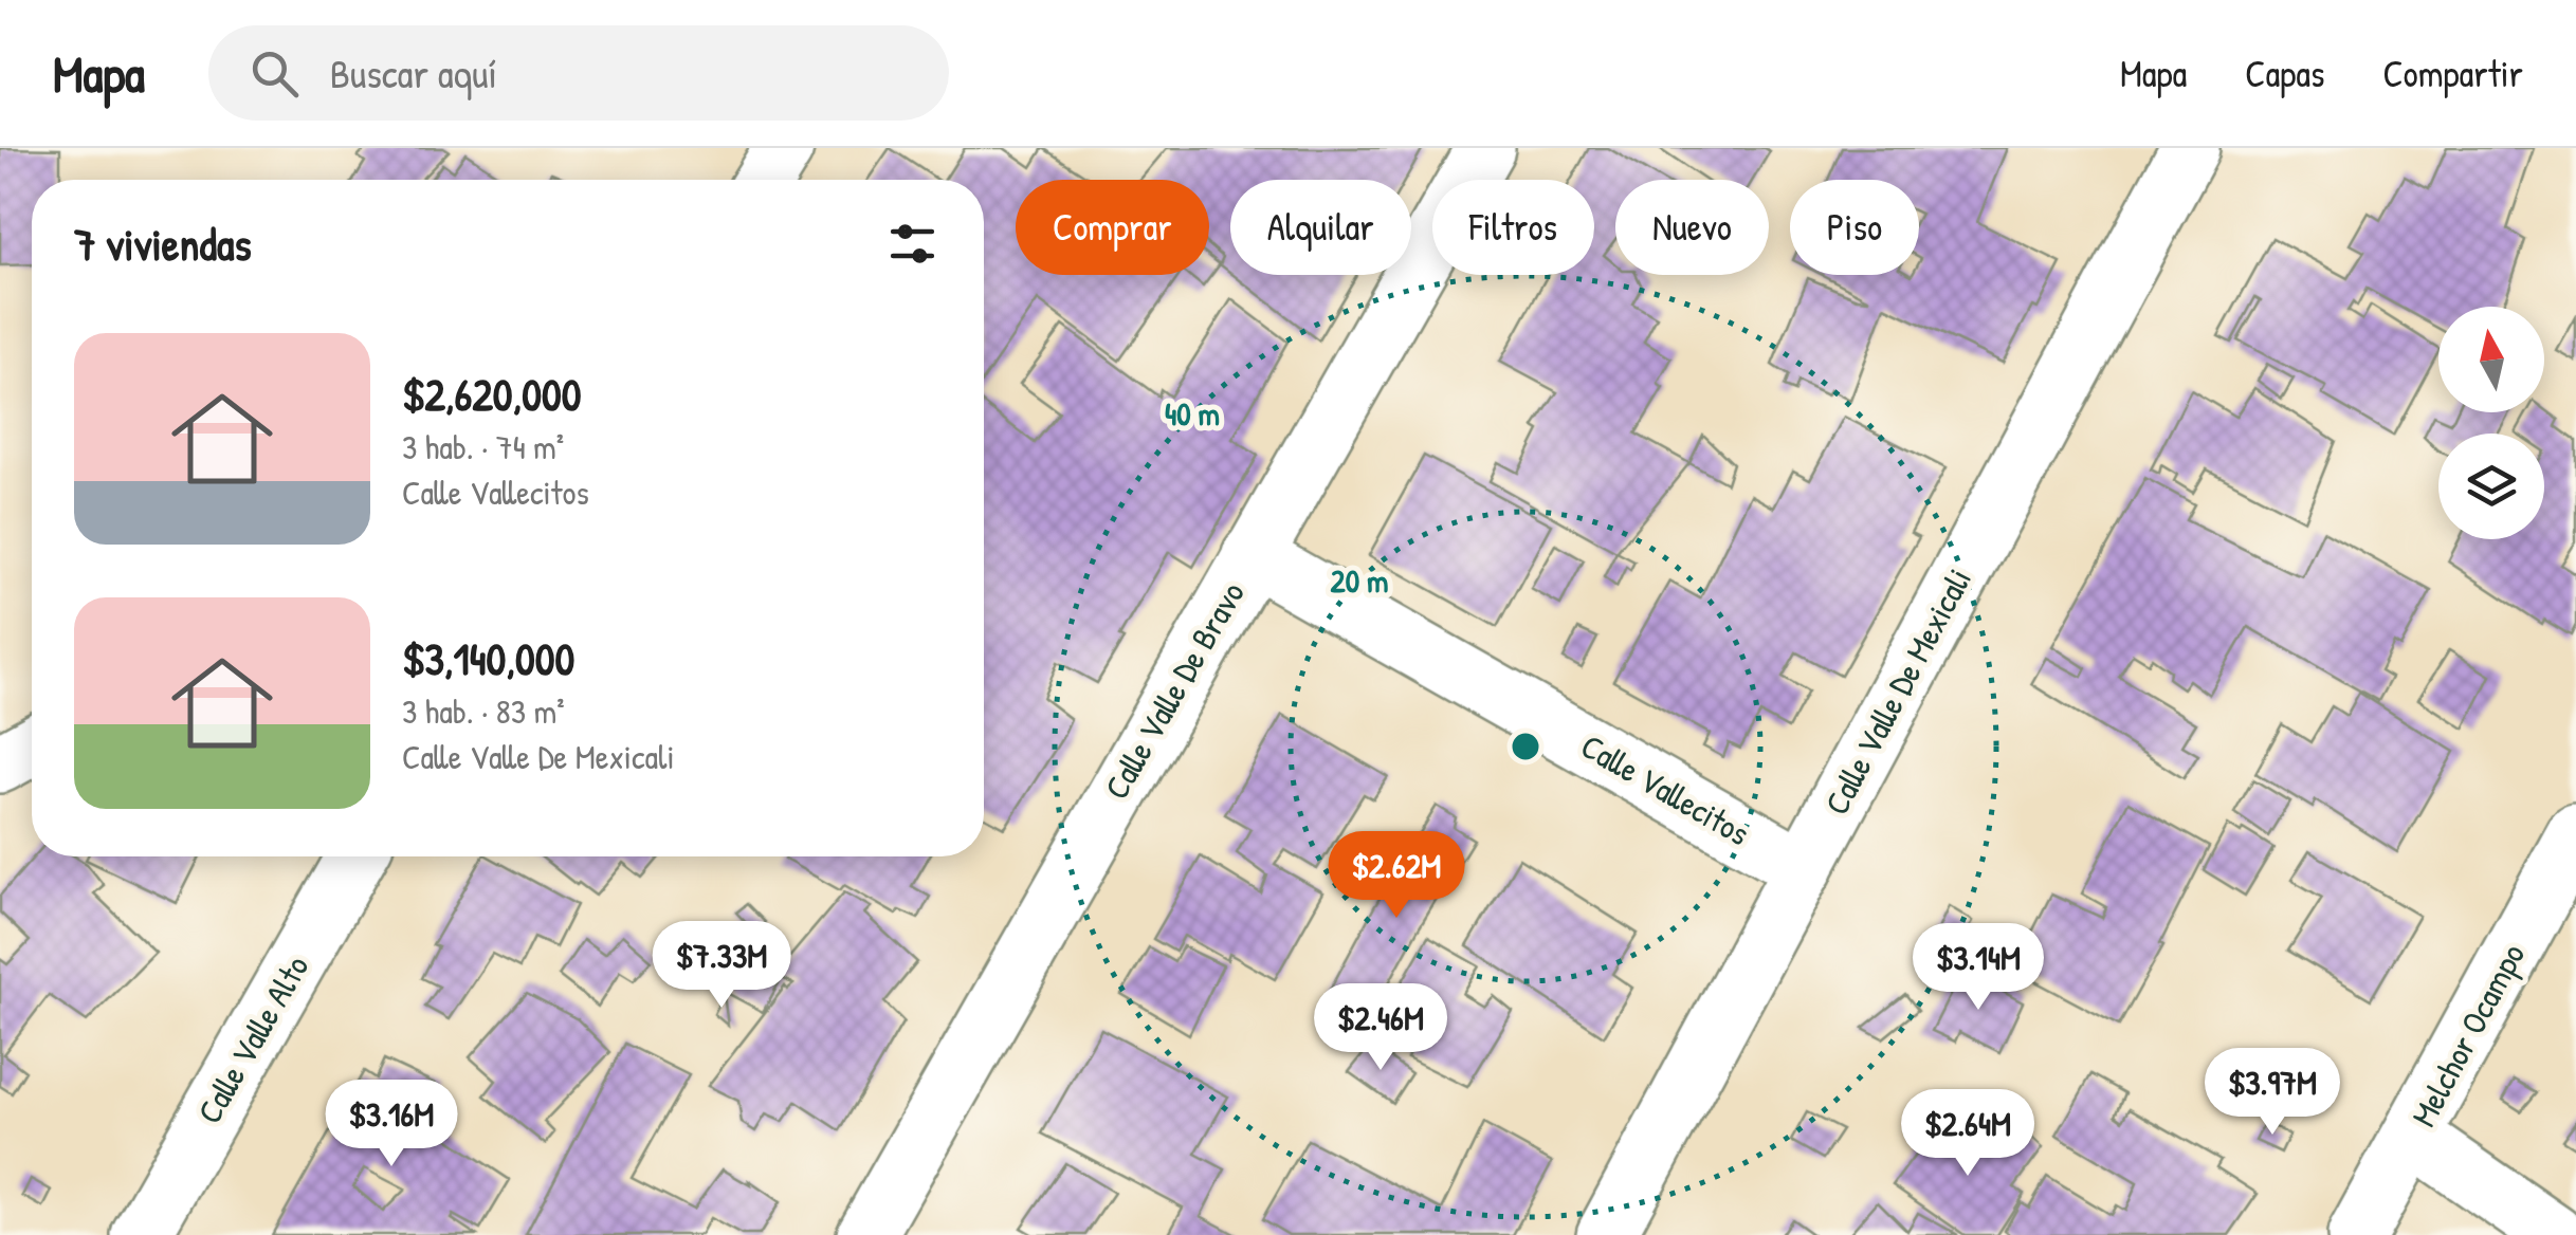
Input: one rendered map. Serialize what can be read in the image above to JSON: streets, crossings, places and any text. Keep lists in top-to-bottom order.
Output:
{
  "streets": {
    "street": [
      "Calle Valle De Bravo",
      "Calle Valle De Mexicali",
      "Calle Vallecitos",
      "Melchor Ocampo",
      "Calle Valle Alto"
    ]
  },
  "crossings": [
    ["Calle Valle De Bravo", "Calle Vallecitos"],
    ["Calle Valle De Mexicali", "Calle Vallecitos"]
  ],
  "north": "top",
  "page": {
    "header": "Mapa",
    "search": "Buscar aquí",
    "nav": ["Mapa", "Capas", "Compartir"],
    "chip": [
      "Comprar",
      "Alquilar",
      "Filtros",
      "Nuevo",
      "Piso"
    ],
    "heading": "7 viviendas",
    "list": [
      {
        "name": "$2,620,000",
        "note": "3 hab. · 74 m² · Calle Vallecitos"
      },
      {
        "name": "$3,140,000",
        "note": "3 hab. · 83 m² · Calle Valle De Mexicali"
      }
    ],
    "price": [
      "$2.62M",
      "$7.33M",
      "$3.14M",
      "$2.46M",
      "$3.97M",
      "$3.16M",
      "$2.64M"
    ]
  },
  "rings": ["40 m", "20 m"]
}
